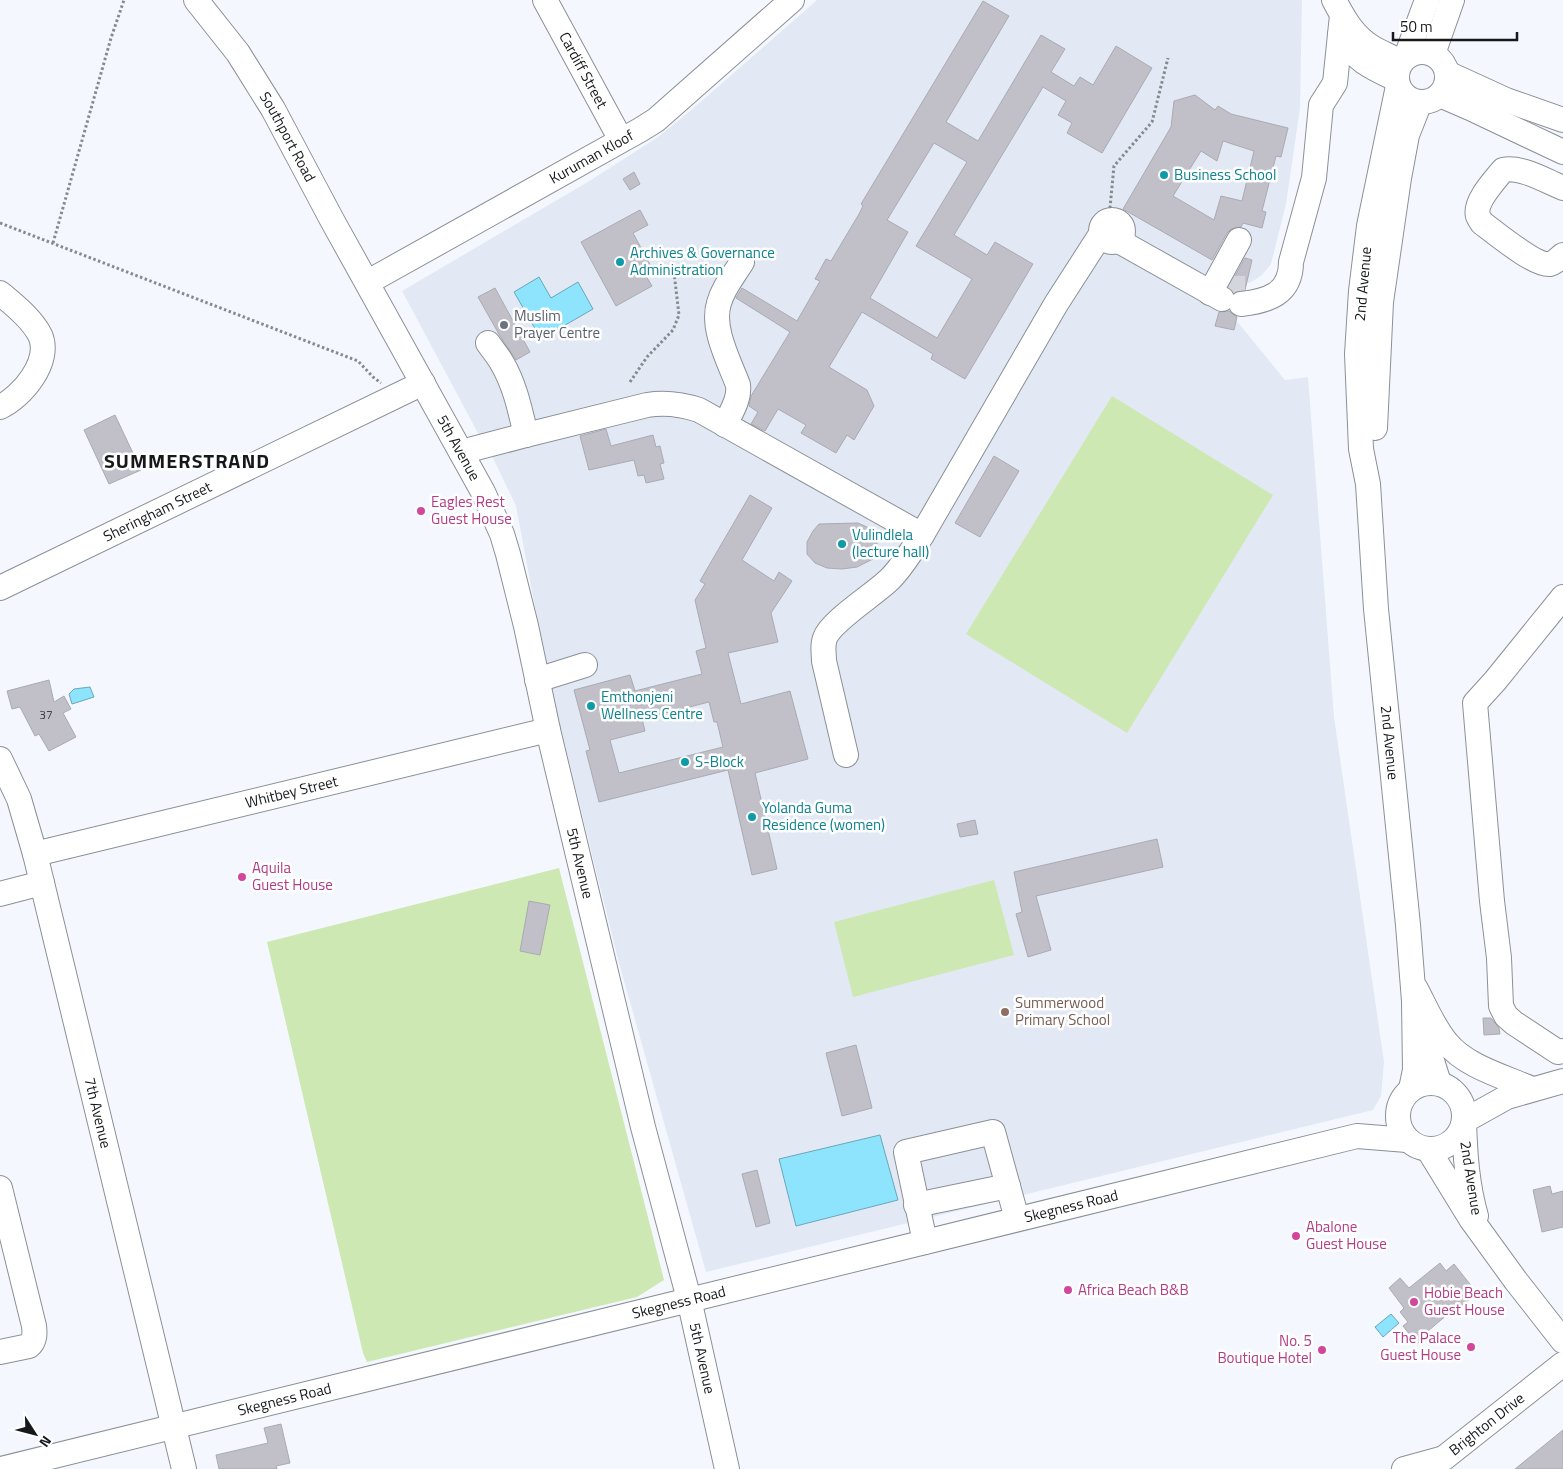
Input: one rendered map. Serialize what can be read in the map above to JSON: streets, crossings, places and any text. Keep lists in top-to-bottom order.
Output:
{
  "streets": {
    "street": [
      "Cardiff Street",
      "Southport Road",
      "Kuruman Kloof",
      "2nd Avenue",
      "5th Avenue",
      "Sheringham Street",
      "Whitbey Street",
      "7th Avenue",
      "Skegness Road",
      "Brighton Drive"
    ]
  },
  "crossings": [
    ["Cardiff Street", "Kuruman Kloof"],
    ["Southport Road", "Kuruman Kloof"],
    ["Southport Road", "5th Avenue"],
    ["Kuruman Kloof", "5th Avenue"],
    ["2nd Avenue", "Skegness Road"],
    ["5th Avenue", "Sheringham Street"],
    ["5th Avenue", "Whitbey Street"],
    ["5th Avenue", "Skegness Road"],
    ["Whitbey Street", "7th Avenue"],
    ["7th Avenue", "Skegness Road"]
  ],
  "districts": ["SUMMERSTRAND"],
  "places": [
    "Business School",
    "Archives & Governance Administration",
    "Muslim Prayer Centre",
    "Eagles Rest Guest House",
    "Vulindlela (lecture hall)",
    "Emthonjeni Wellness Centre",
    "S-Block",
    "Yolanda Guma Residence (women)",
    "Aquila Guest House",
    "Summerwood Primary School",
    "Abalone Guest House",
    "Africa Beach B&B",
    "Hobie Beach Guest House",
    "The Palace Guest House",
    "No. 5 Boutique Hotel"
  ],
  "house_numbers": ["37"],
  "scale_bar": "50 m",
  "north": "bottom right"
}
